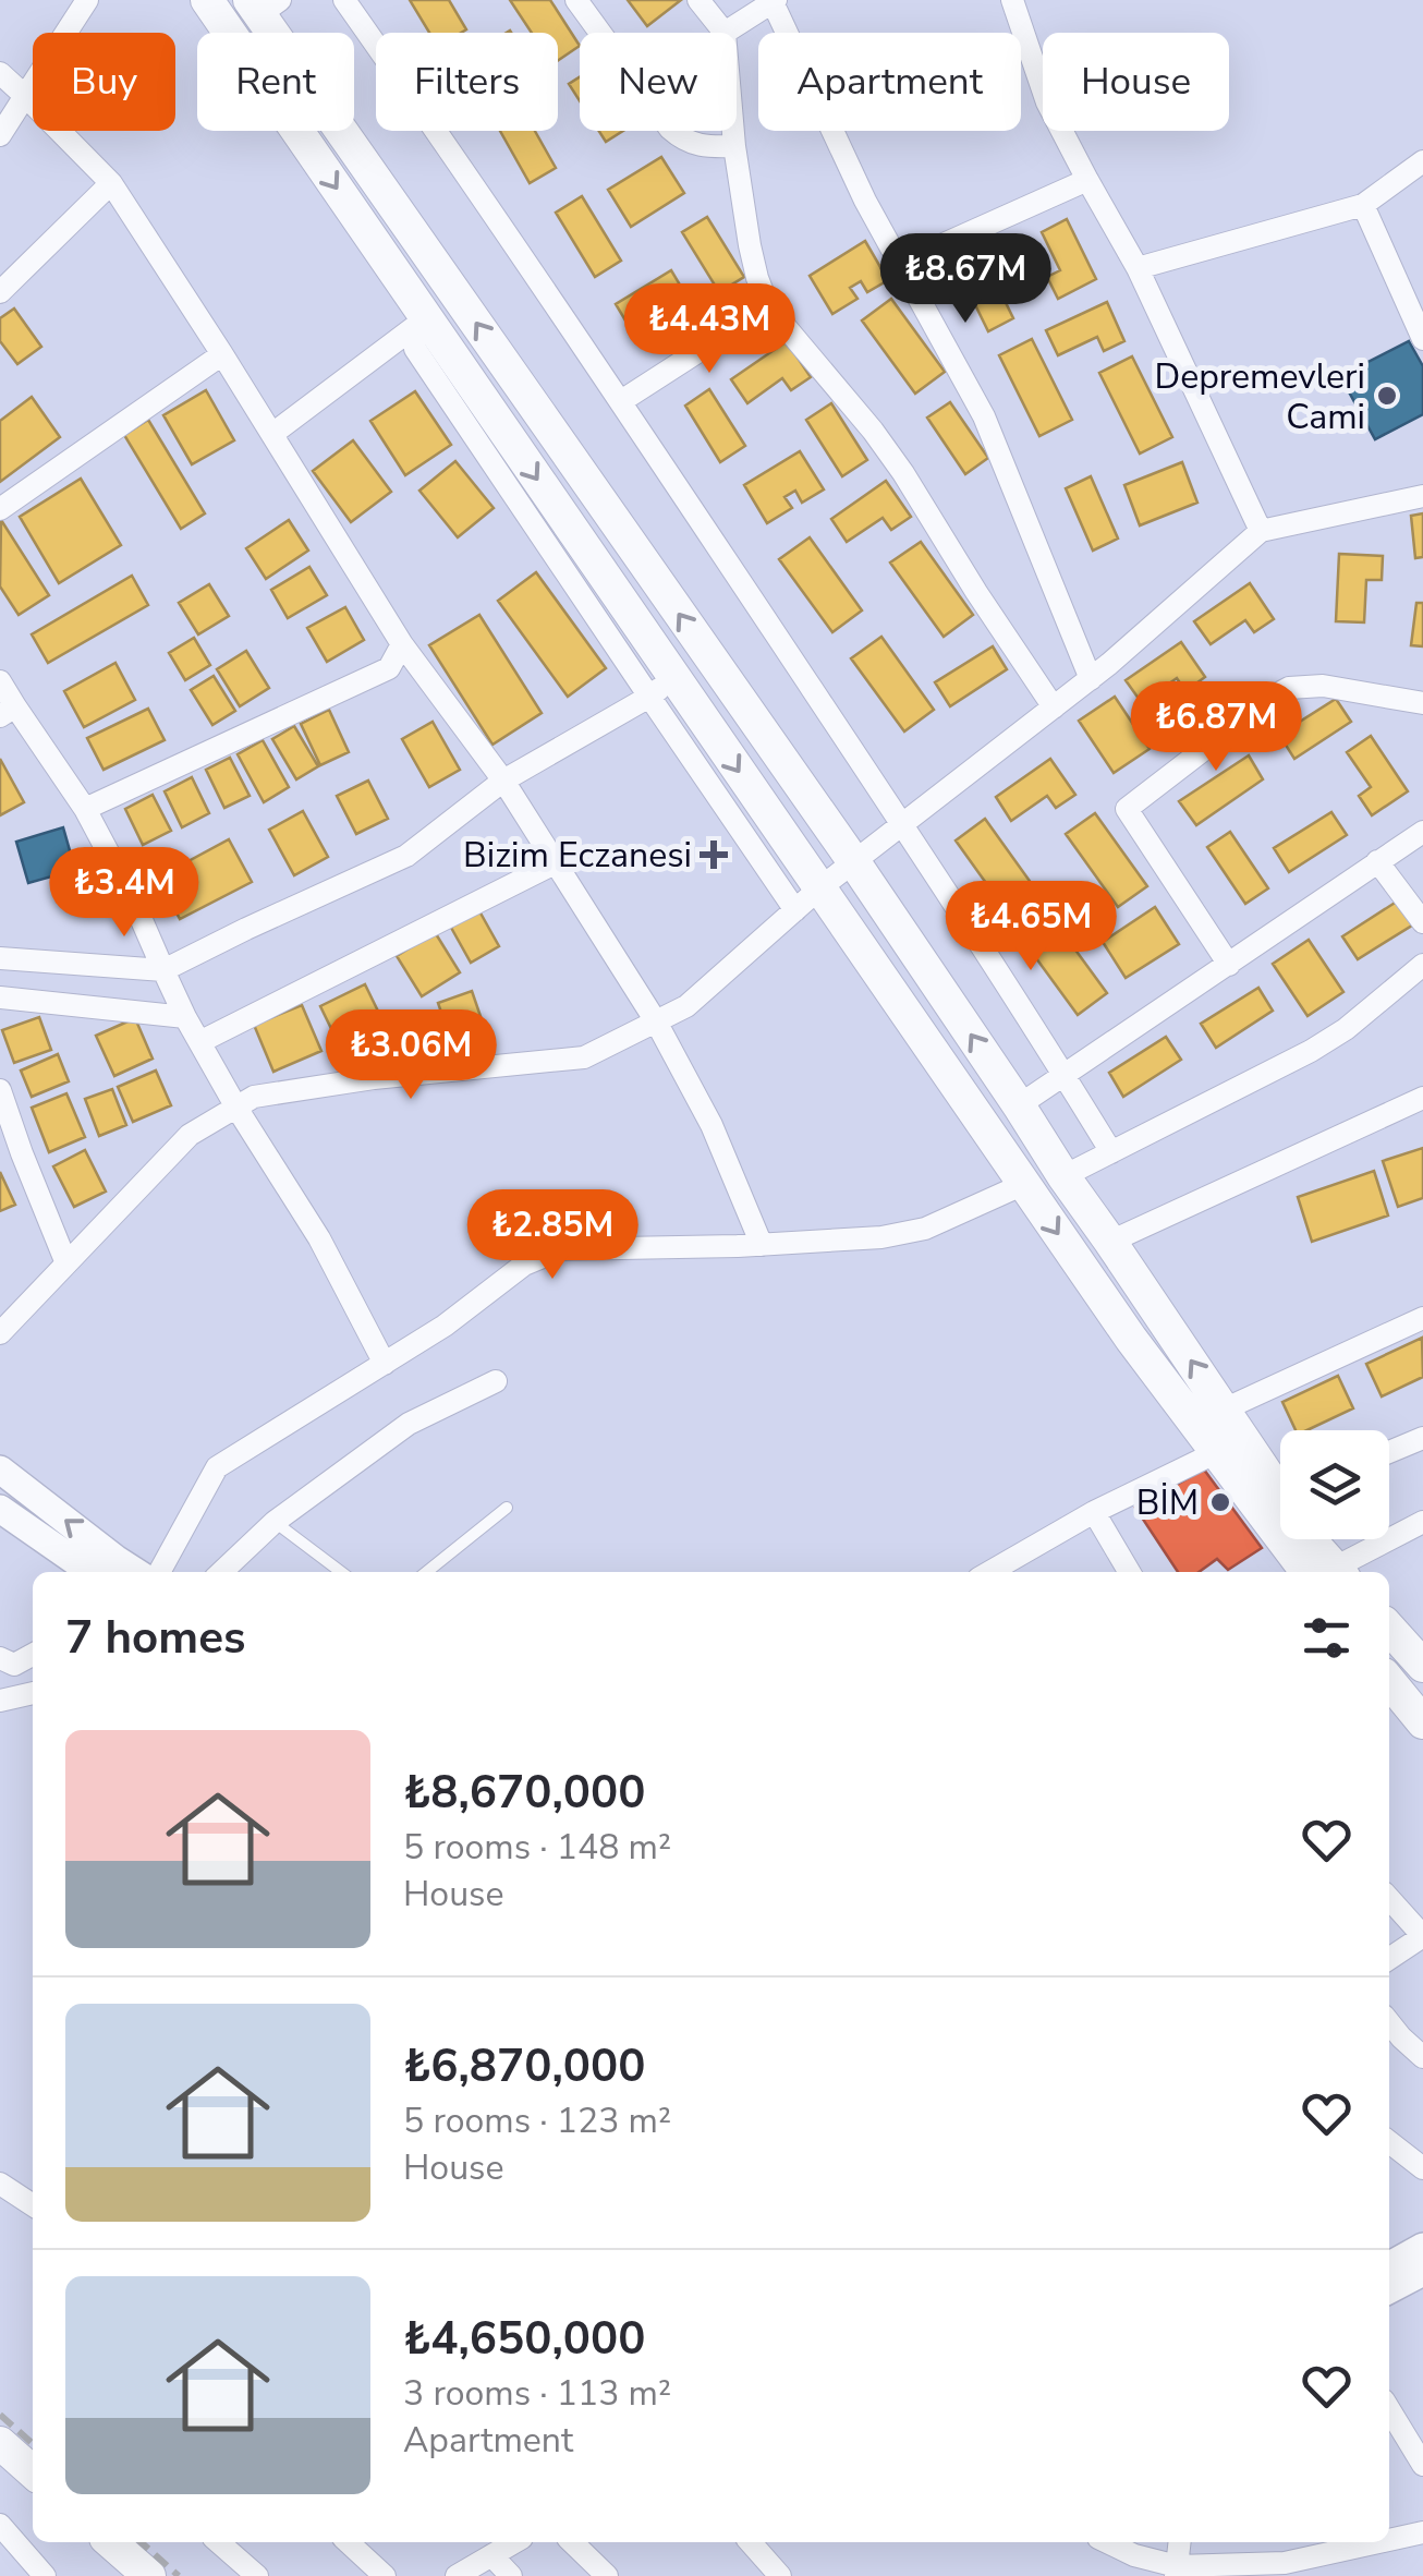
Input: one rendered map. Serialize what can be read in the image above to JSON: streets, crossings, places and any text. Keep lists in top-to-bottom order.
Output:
{
  "places": {
    "other": ["Depremevleri Cami", "BİM"],
    "health": ["Bizim Eczanesi"]
  },
  "page": {
    "chip": [
      "Buy",
      "Rent",
      "Filters",
      "New",
      "Apartment",
      "House"
    ],
    "price": [
      "₺8.67M",
      "₺4.43M",
      "₺6.87M",
      "₺3.4M",
      "₺4.65M",
      "₺3.06M",
      "₺2.85M"
    ],
    "heading": "7 homes",
    "list": [
      {
        "name": "₺8,670,000",
        "note": "5 rooms · 148 m² · House"
      },
      {
        "name": "₺6,870,000",
        "note": "5 rooms · 123 m² · House"
      },
      {
        "name": "₺4,650,000",
        "note": "3 rooms · 113 m² · Apartment"
      }
    ]
  }
}
